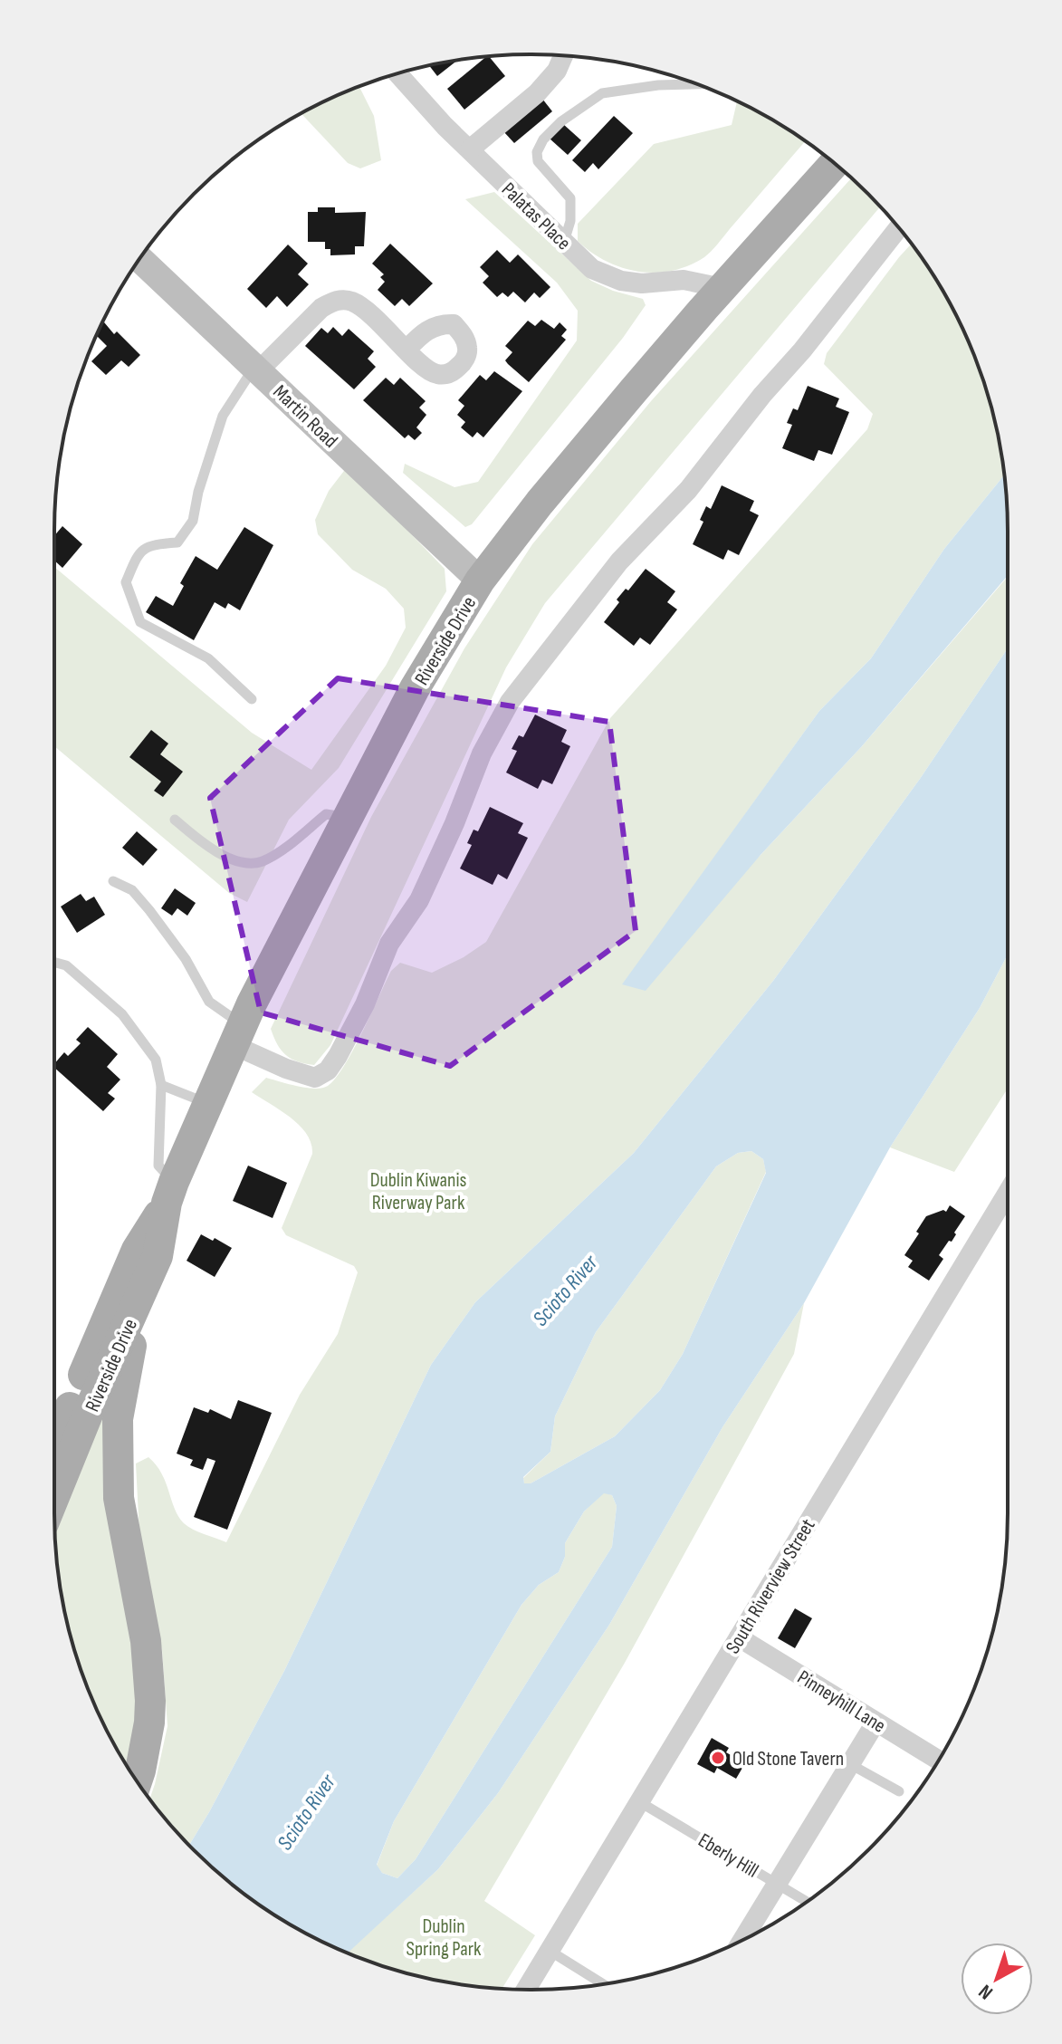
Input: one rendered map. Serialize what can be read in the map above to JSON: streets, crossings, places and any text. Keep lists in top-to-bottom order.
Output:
{
  "streets": {
    "main road": ["Riverside Drive"],
    "street": [
      "Palatas Place",
      "Martin Road",
      "South Riverview Street",
      "Pinneyhill Lane"
    ],
    "lane": ["Eberly Hill"]
  },
  "crossings": [
    ["Palatas Place", "Riverside Drive"],
    ["Martin Road", "Riverside Drive"],
    ["South Riverview Street", "Pinneyhill Lane"],
    ["South Riverview Street", "Eberly Hill"]
  ],
  "water": ["Scioto River"],
  "parks": ["Dublin Kiwanis Riverway Park", "Dublin Spring Park"],
  "places": ["Old Stone Tavern"],
  "north": "bottom left"
}
